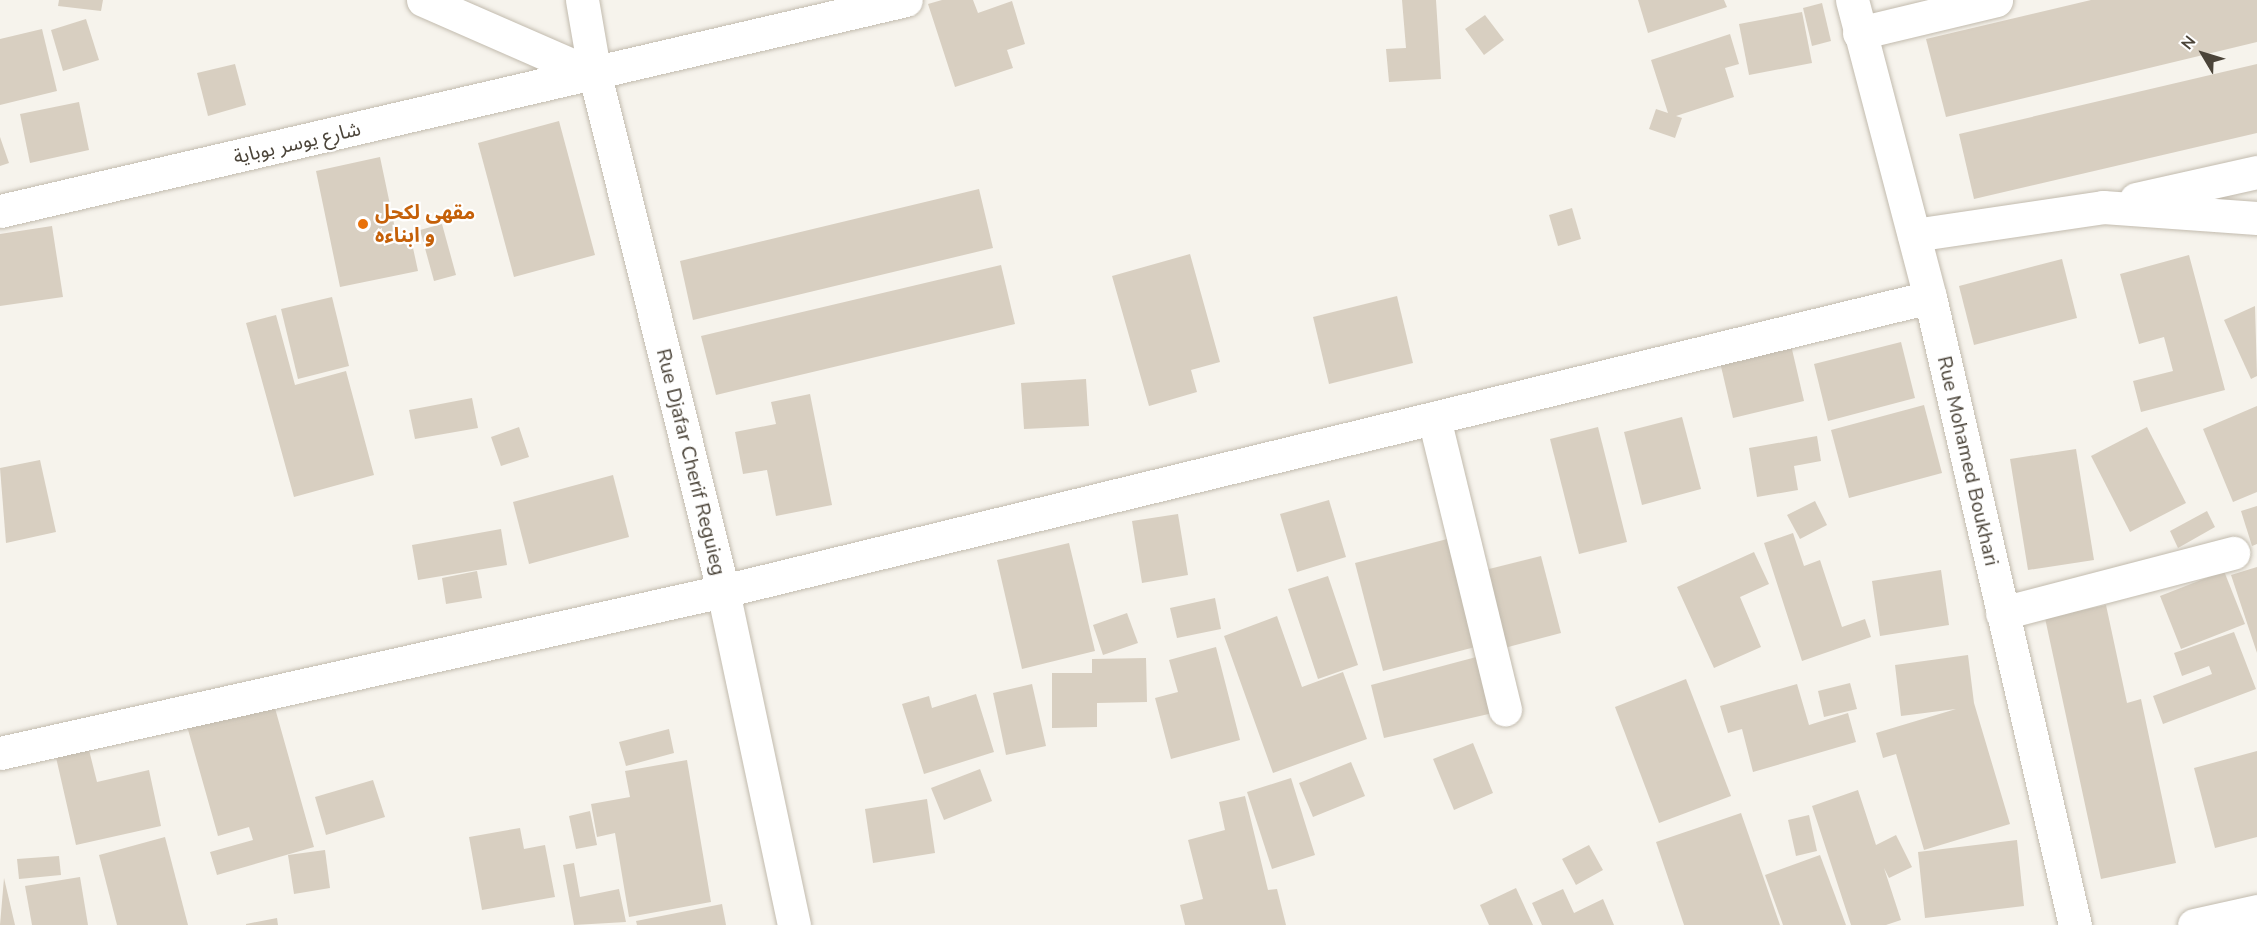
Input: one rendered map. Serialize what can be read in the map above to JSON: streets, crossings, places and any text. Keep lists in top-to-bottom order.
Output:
{
  "streets": {
    "street": ["شارع يوسر بوباية", "Rue Mohamed Boukhari", "Rue Djafar Cherif Reguieg"]
  },
  "crossings": [
    ["شارع يوسر بوباية", "Rue Djafar Cherif Reguieg"]
  ],
  "places": ["مقهى لكحل و ابناءه"],
  "north": "top left"
}
